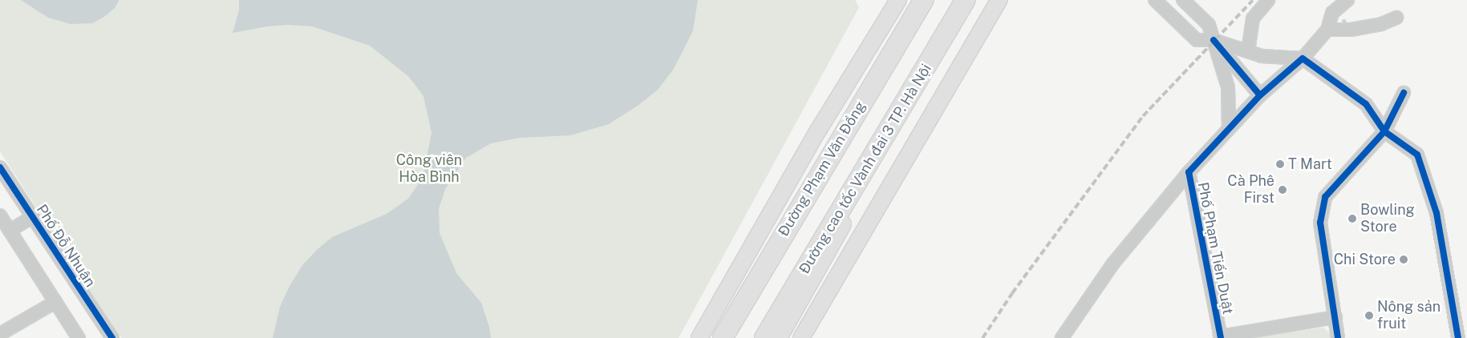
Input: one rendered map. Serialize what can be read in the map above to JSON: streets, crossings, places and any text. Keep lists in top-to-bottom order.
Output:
{
  "streets": {
    "highway": ["Đường cao tốc Vành đai 3 TP. Hà Nội"],
    "main road": ["Đường Phạm Văn Đồng"],
    "street": ["Phố Đỗ Nhuận", "Phố Phạm Tiến Duật"]
  },
  "parks": ["Công viên Hòa Bình"],
  "places": [
    "T Mart",
    "Cà Phê First",
    "Bowling Store",
    "Chi Store",
    "Nông sản fruit"
  ]
}
